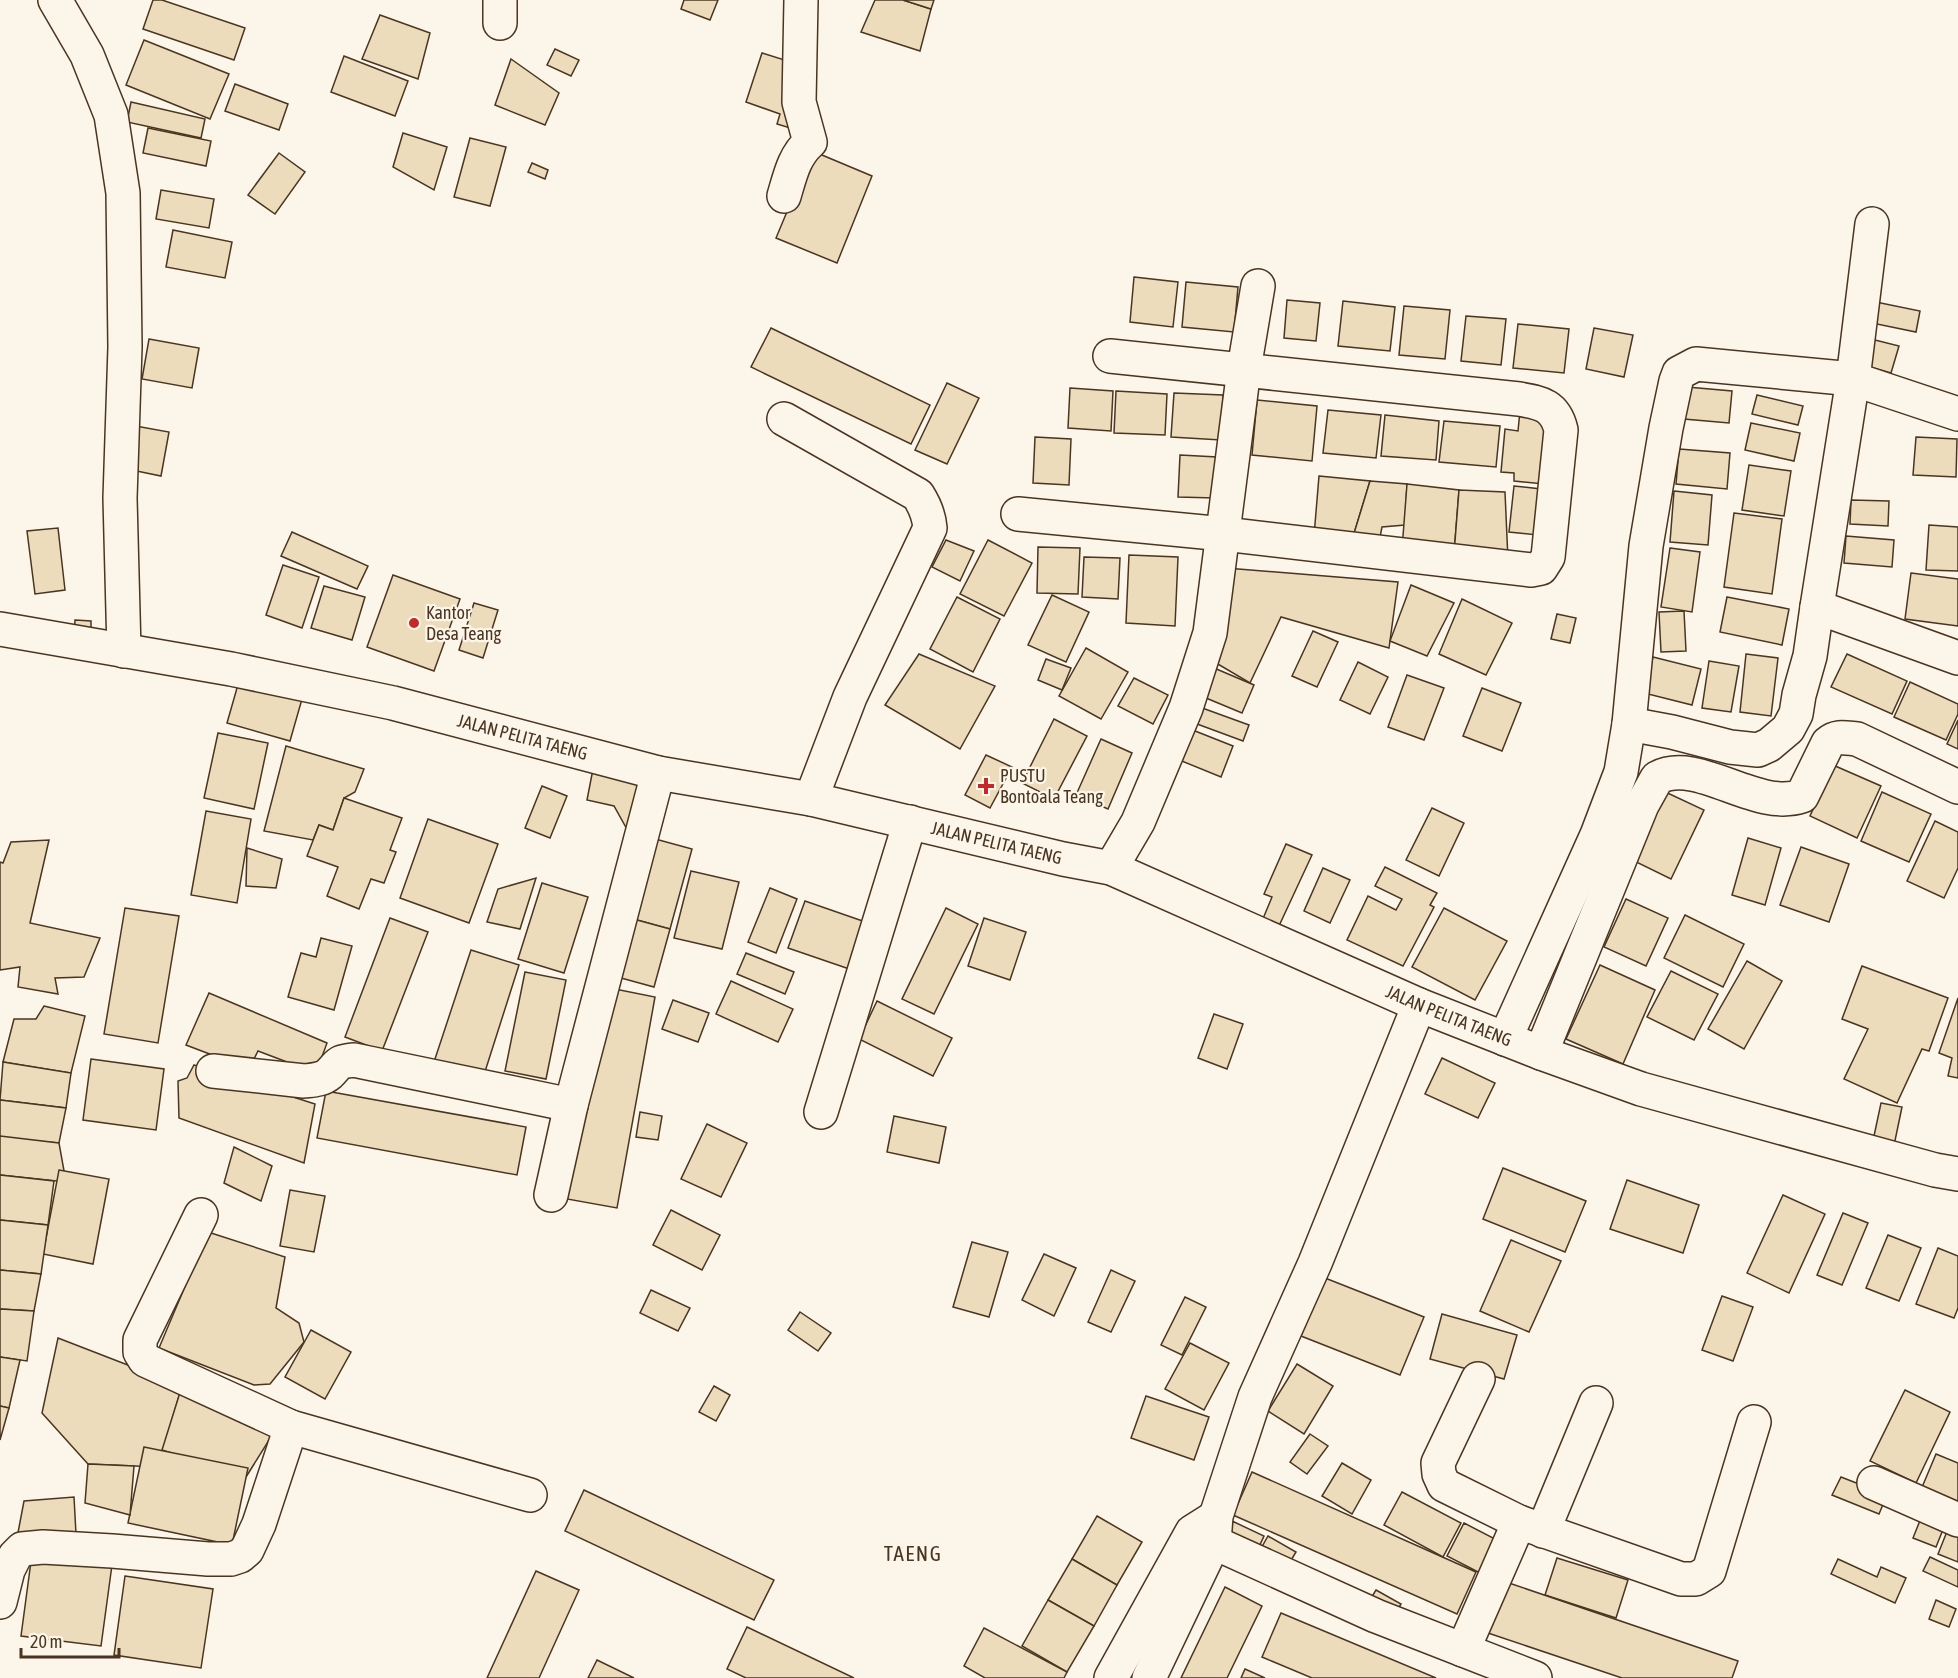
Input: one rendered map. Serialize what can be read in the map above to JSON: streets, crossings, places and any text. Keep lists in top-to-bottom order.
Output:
{
  "streets": {
    "street": ["JALAN PELITA TAENG"]
  },
  "districts": ["TAENG"],
  "places": {
    "other": ["Kantor Desa Teang"],
    "health": ["PUSTU Bontoala Teang"]
  },
  "scale_bar": "20 m"
}
